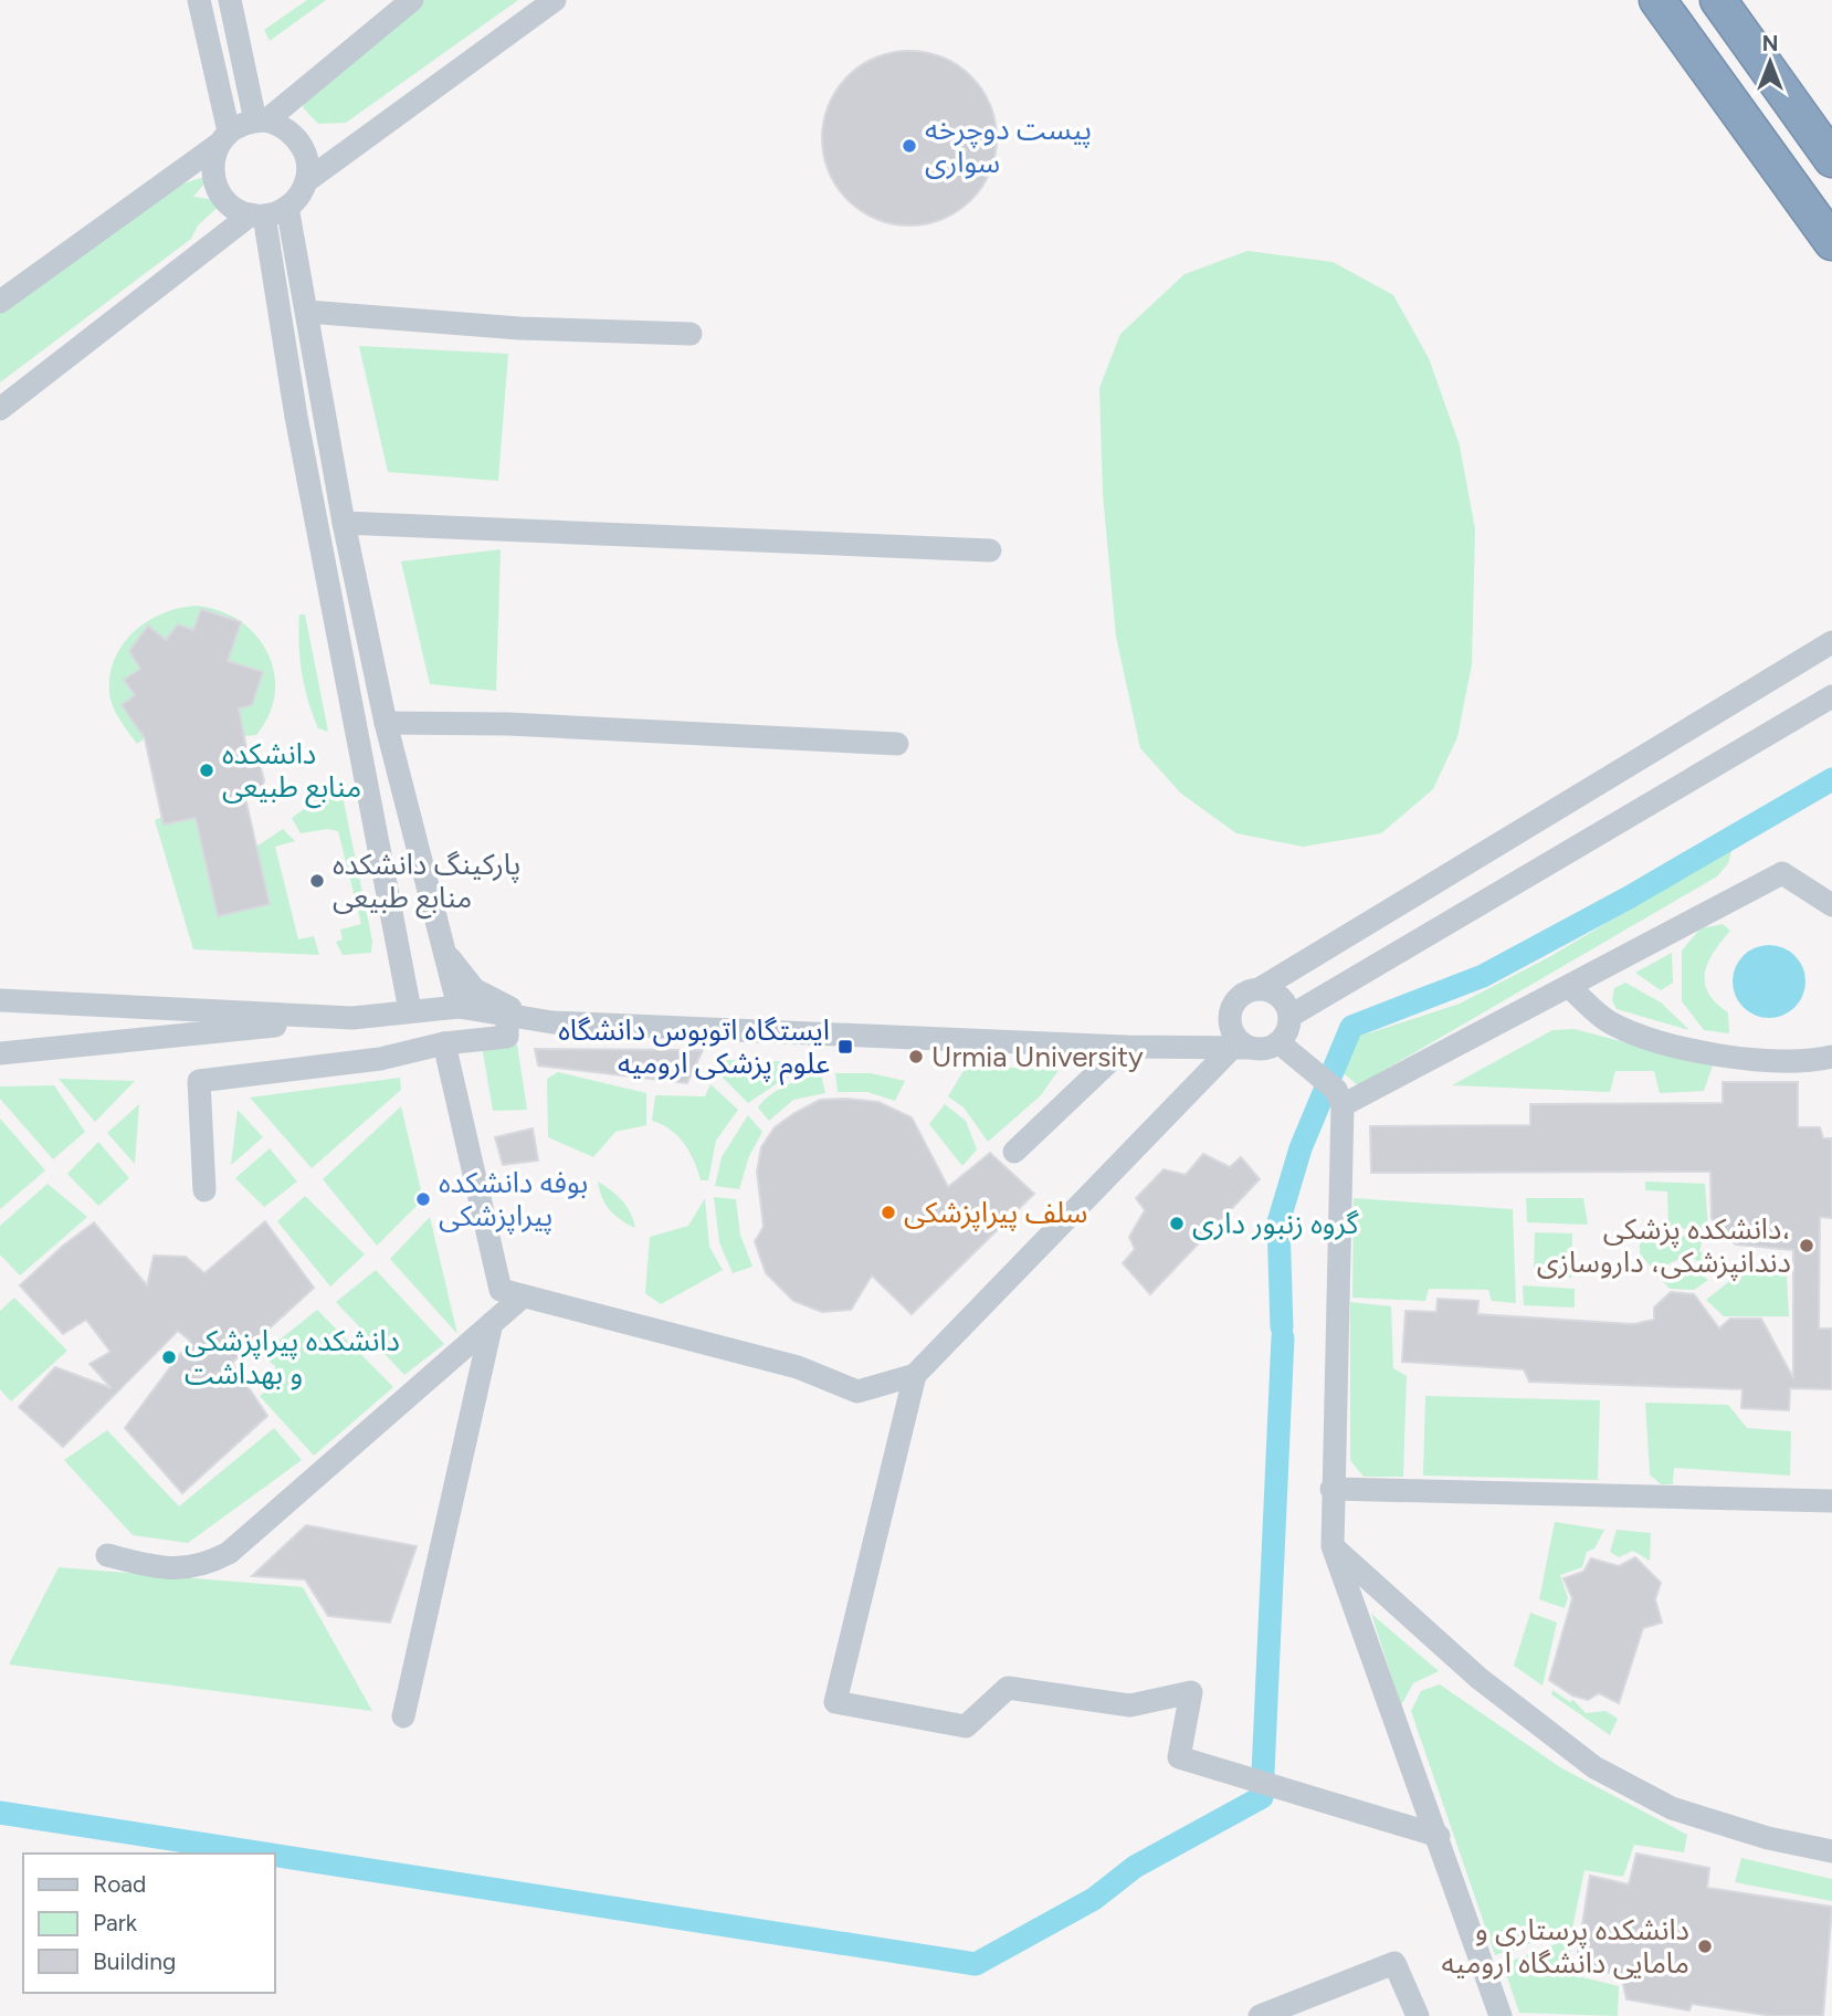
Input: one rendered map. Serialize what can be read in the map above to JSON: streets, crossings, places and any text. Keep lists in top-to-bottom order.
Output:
{
  "places": {
    "other": [
      "پیست دوچرخه سواری",
      "دانشکده منابع طبیعی",
      "پارکینگ دانشکده منابع طبیعی",
      "Urmia University",
      "بوفه دانشکده پیراپزشکی",
      "سلف پیراپزشکی",
      "گروه زنبور داری",
      "دانشکده پزشکی، دندانپزشکی، داروسازی",
      "دانشکده پیراپزشکی و بهداشت",
      "دانشکده پرستاری و مامایی دانشگاه ارومیه"
    ],
    "transit": ["ایستگاه اتوبوس دانشگاه علوم پزشکی ارومیه"]
  },
  "legend": ["Road", "Park", "Building"],
  "north": "top"
}
